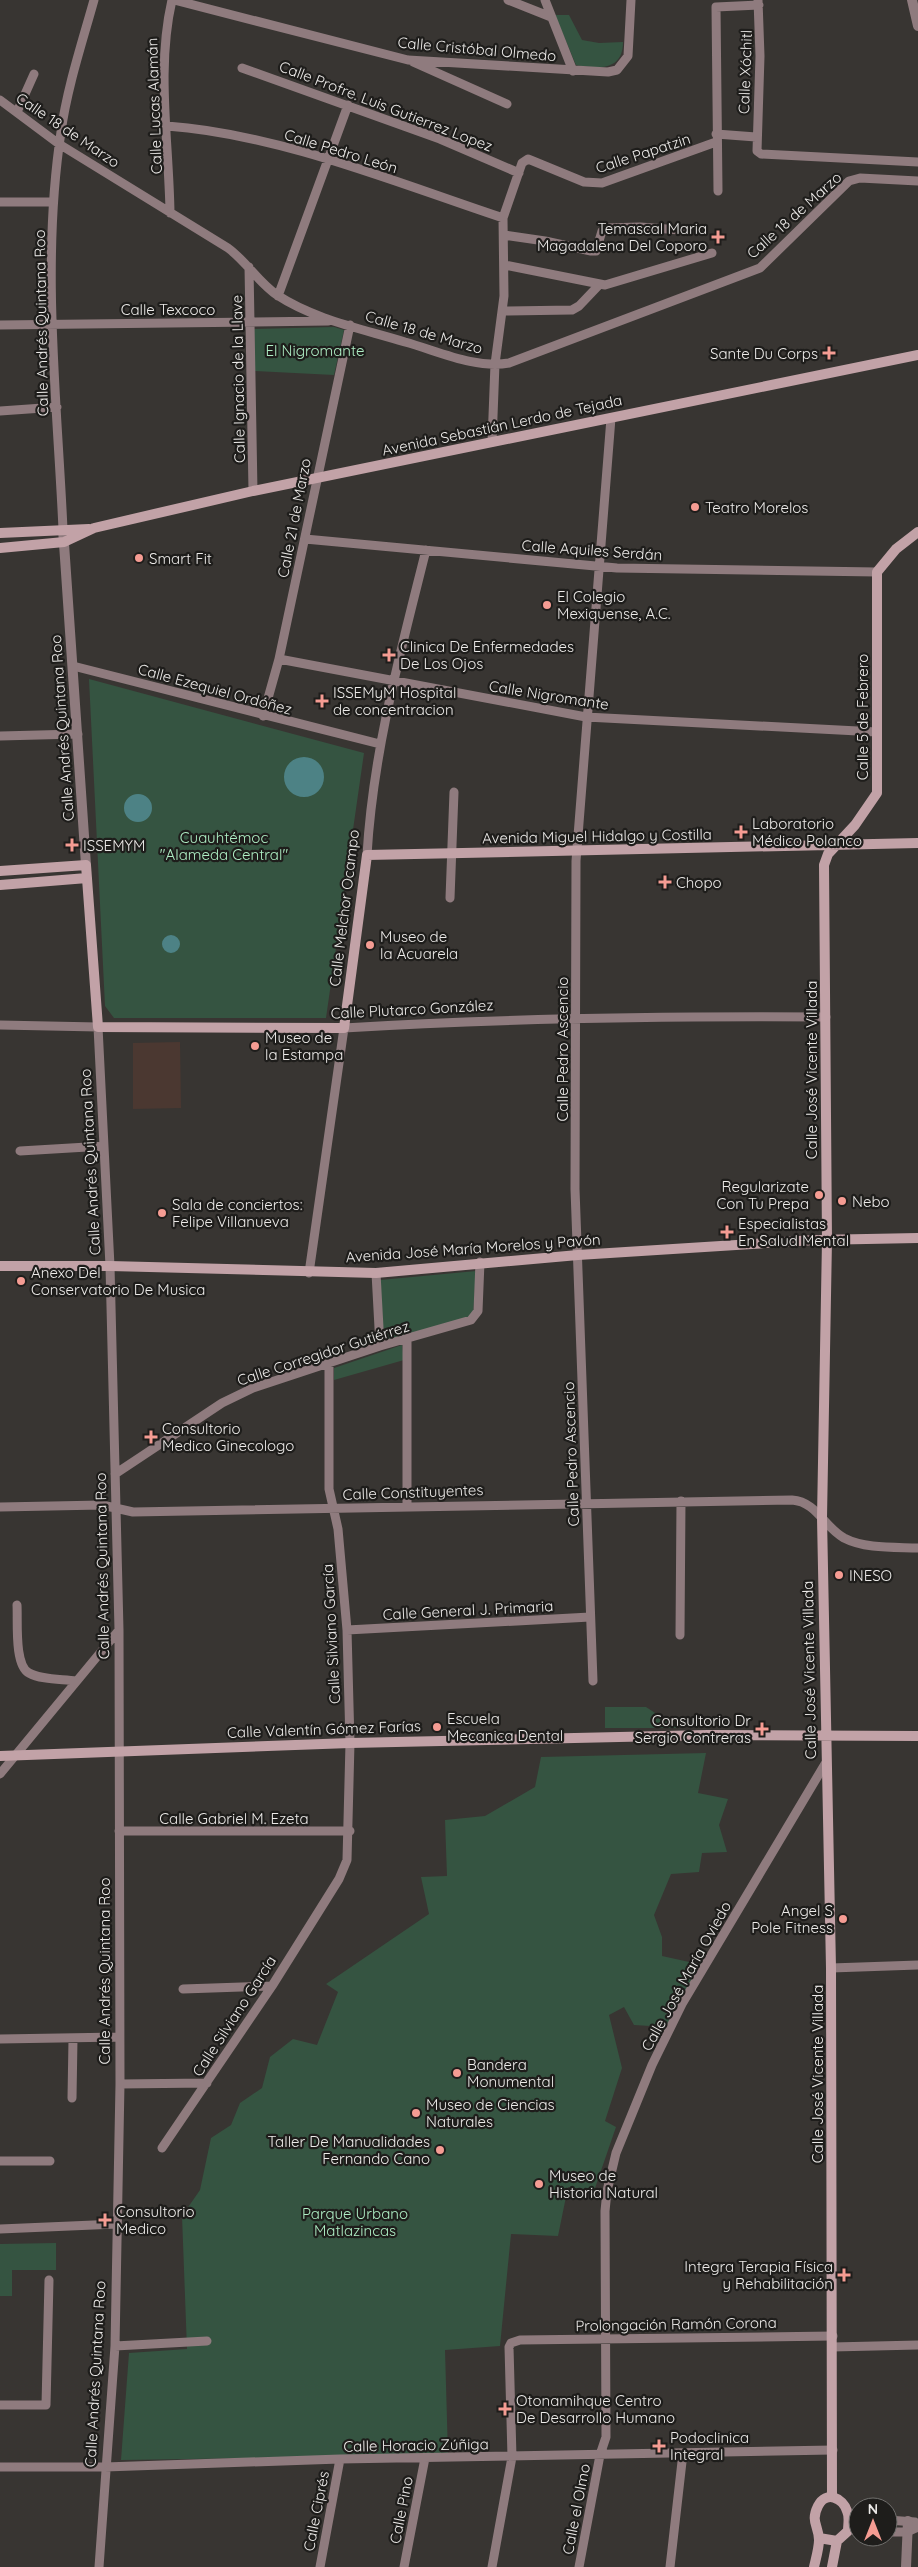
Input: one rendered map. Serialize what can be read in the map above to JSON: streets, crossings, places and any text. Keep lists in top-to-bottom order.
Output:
{
  "streets": {
    "main road": [
      "Calle Andrés Quintana Roo",
      "Avenida Sebastián Lerdo de Tejada",
      "Calle 5 de Febrero",
      "Avenida Miguel Hidalgo y Costilla",
      "Calle Melchor Ocampo",
      "Calle Plutarco González",
      "Calle José Vicente Villada",
      "Avenida José María Morelos y Pavón",
      "Calle Valentín Gómez Farías"
    ],
    "street": [
      "Calle Cristóbal Olmedo",
      "Calle Xóchitl",
      "Calle Lucas Alamán",
      "Calle Profre. Luis Gutierrez Lopez",
      "Calle 18 de Marzo",
      "Calle Pedro León",
      "Calle Papatzin",
      "Calle Texcoco",
      "Calle Ignacio de la Llave",
      "Calle 21 de Marzo",
      "Calle Aquiles Serdán",
      "Calle Ezequiel Ordóñez",
      "Calle Nigromante",
      "Calle Pedro Ascencio",
      "Calle Corregidor Gutiérrez",
      "Calle Constituyentes",
      "Calle General J. Primaria",
      "Calle Silviano García",
      "Calle Gabriel M. Ezeta",
      "Calle José María Oviedo",
      "Prolongación Ramón Corona",
      "Calle Horacio Zúñiga",
      "Calle el Olmo",
      "Calle Pino",
      "Calle Ciprés"
    ]
  },
  "crossings": [
    ["Calle Cristóbal Olmedo", "Calle Lucas Alamán"],
    ["Calle Lucas Alamán", "Calle 18 de Marzo"],
    ["Calle Lucas Alamán", "Calle Pedro León"],
    ["Calle Profre. Luis Gutierrez Lopez", "Calle Papatzin"],
    ["Calle 18 de Marzo", "Calle Texcoco"],
    ["Calle 18 de Marzo", "Calle Andrés Quintana Roo"],
    ["Calle 18 de Marzo", "Calle Ignacio de la Llave"],
    ["Calle 18 de Marzo", "Calle 21 de Marzo"],
    ["Calle Texcoco", "Calle Andrés Quintana Roo"],
    ["Calle Texcoco", "Calle Ignacio de la Llave"],
    ["Calle Andrés Quintana Roo", "Avenida Sebastián Lerdo de Tejada"],
    ["Calle Andrés Quintana Roo", "Calle Ezequiel Ordóñez"],
    ["Calle Andrés Quintana Roo", "Calle Plutarco González"],
    ["Calle Andrés Quintana Roo", "Avenida José María Morelos y Pavón"],
    ["Calle Andrés Quintana Roo", "Calle Corregidor Gutiérrez"],
    ["Calle Andrés Quintana Roo", "Calle Constituyentes"],
    ["Calle Andrés Quintana Roo", "Calle Valentín Gómez Farías"],
    ["Calle Andrés Quintana Roo", "Calle Gabriel M. Ezeta"],
    ["Calle Andrés Quintana Roo", "Calle Horacio Zúñiga"],
    ["Calle Ignacio de la Llave", "Avenida Sebastián Lerdo de Tejada"],
    ["Avenida Sebastián Lerdo de Tejada", "Calle 21 de Marzo"],
    ["Avenida Sebastián Lerdo de Tejada", "Calle Pedro Ascencio"],
    ["Calle 21 de Marzo", "Calle Aquiles Serdán"],
    ["Calle 21 de Marzo", "Calle Ezequiel Ordóñez"],
    ["Calle 21 de Marzo", "Calle Nigromante"],
    ["Calle Aquiles Serdán", "Calle 5 de Febrero"],
    ["Calle Aquiles Serdán", "Calle Melchor Ocampo"],
    ["Calle Aquiles Serdán", "Calle Pedro Ascencio"],
    ["Calle Ezequiel Ordóñez", "Calle Melchor Ocampo"],
    ["Calle Nigromante", "Calle 5 de Febrero"],
    ["Calle Nigromante", "Calle Melchor Ocampo"],
    ["Calle Nigromante", "Calle Pedro Ascencio"],
    ["Calle 5 de Febrero", "Avenida Miguel Hidalgo y Costilla"],
    ["Calle 5 de Febrero", "Calle José Vicente Villada"],
    ["Avenida Miguel Hidalgo y Costilla", "Calle Melchor Ocampo"],
    ["Avenida Miguel Hidalgo y Costilla", "Calle Pedro Ascencio"],
    ["Avenida Miguel Hidalgo y Costilla", "Calle José Vicente Villada"],
    ["Calle Melchor Ocampo", "Calle Plutarco González"],
    ["Calle Melchor Ocampo", "Avenida José María Morelos y Pavón"],
    ["Calle Plutarco González", "Calle Pedro Ascencio"],
    ["Calle Plutarco González", "Calle José Vicente Villada"],
    ["Calle Pedro Ascencio", "Avenida José María Morelos y Pavón"],
    ["Calle Pedro Ascencio", "Calle Constituyentes"],
    ["Calle Pedro Ascencio", "Calle General J. Primaria"],
    ["Calle José Vicente Villada", "Avenida José María Morelos y Pavón"],
    ["Calle José Vicente Villada", "Calle Constituyentes"],
    ["Calle José Vicente Villada", "Calle Valentín Gómez Farías"],
    ["Calle José Vicente Villada", "Calle José María Oviedo"],
    ["Calle José Vicente Villada", "Prolongación Ramón Corona"],
    ["Calle José Vicente Villada", "Calle Horacio Zúñiga"],
    ["Avenida José María Morelos y Pavón", "Calle Corregidor Gutiérrez"],
    ["Calle Corregidor Gutiérrez", "Calle Silviano García"],
    ["Calle Constituyentes", "Calle Silviano García"],
    ["Calle General J. Primaria", "Calle Silviano García"],
    ["Calle Silviano García", "Calle Valentín Gómez Farías"],
    ["Calle Silviano García", "Calle Gabriel M. Ezeta"],
    ["Calle José María Oviedo", "Prolongación Ramón Corona"],
    ["Calle José María Oviedo", "Calle Horacio Zúñiga"],
    ["Calle José María Oviedo", "Calle el Olmo"],
    ["Prolongación Ramón Corona", "Calle Horacio Zúñiga"],
    ["Calle Horacio Zúñiga", "Calle el Olmo"],
    ["Calle Horacio Zúñiga", "Calle Pino"],
    ["Calle Horacio Zúñiga", "Calle Ciprés"]
  ],
  "parks": ["El Nigromante", "Cuauhtémoc \"Alameda Central\"", "Parque Urbano Matlazincas"],
  "places": {
    "health": [
      "Temascal Maria Magadalena Del Coporo",
      "Sante Du Corps",
      "Clinica De Enfermedades De Los Ojos",
      "ISSEMyM Hospital de concentracion",
      "Laboratorio Médico Polanco",
      "ISSEMYM",
      "Chopo",
      "Especialistas En Salud Mental",
      "Consultorio Medico Ginecologo",
      "Consultorio Dr Sergio Contreras",
      "Consultorio Medico",
      "Integra Terapia Física y Rehabilitación",
      "Otonamihque Centro De Desarrollo Humano",
      "Podoclinica Integral"
    ],
    "other": [
      "Teatro Morelos",
      "Smart Fit",
      "El Colegio Mexiquense, A.C.",
      "Museo de la Acuarela",
      "Museo de la Estampa",
      "Regularizate Con Tu Prepa",
      "Nebo",
      "Sala de conciertos: Felipe Villanueva",
      "Anexo Del Conservatorio De Musica",
      "INESO",
      "Escuela Mecanica Dental",
      "Angel S Pole Fitness",
      "Bandera Monumental",
      "Museo de Ciencias Naturales",
      "Taller De Manualidades Fernando Cano",
      "Museo de Historia Natural"
    ]
  },
  "north": "top"
}
